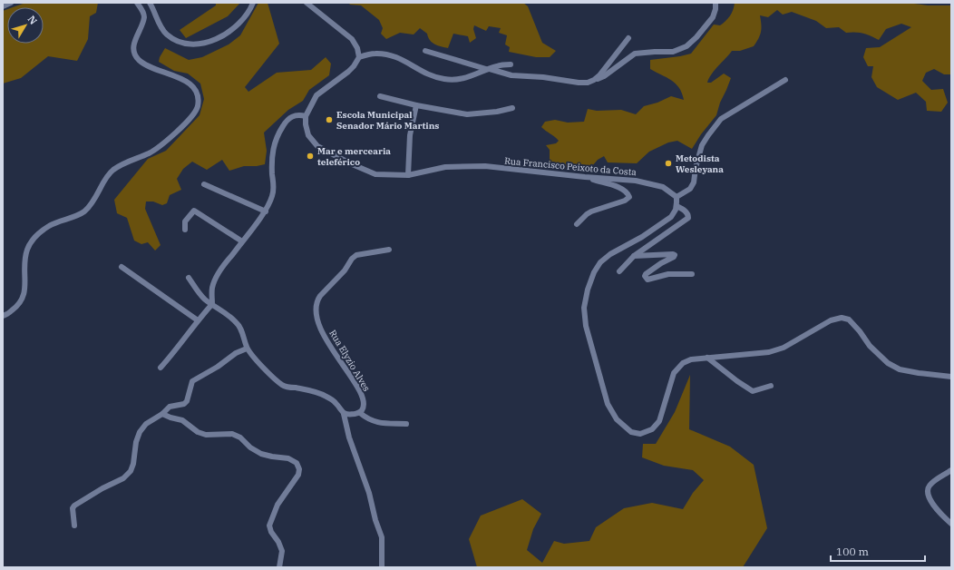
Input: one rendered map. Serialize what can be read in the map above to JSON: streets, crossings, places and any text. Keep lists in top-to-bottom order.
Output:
{
  "streets": {
    "street": ["Rua Francisco Peixoto da Costa", "Rua Elyzio Alves"]
  },
  "places": ["Escola Municipal Senador Mário Martins", "Mar e mercearia teleférico", "Metodista Wesleyana"],
  "scale_bar": "100 m",
  "north": "top right"
}
